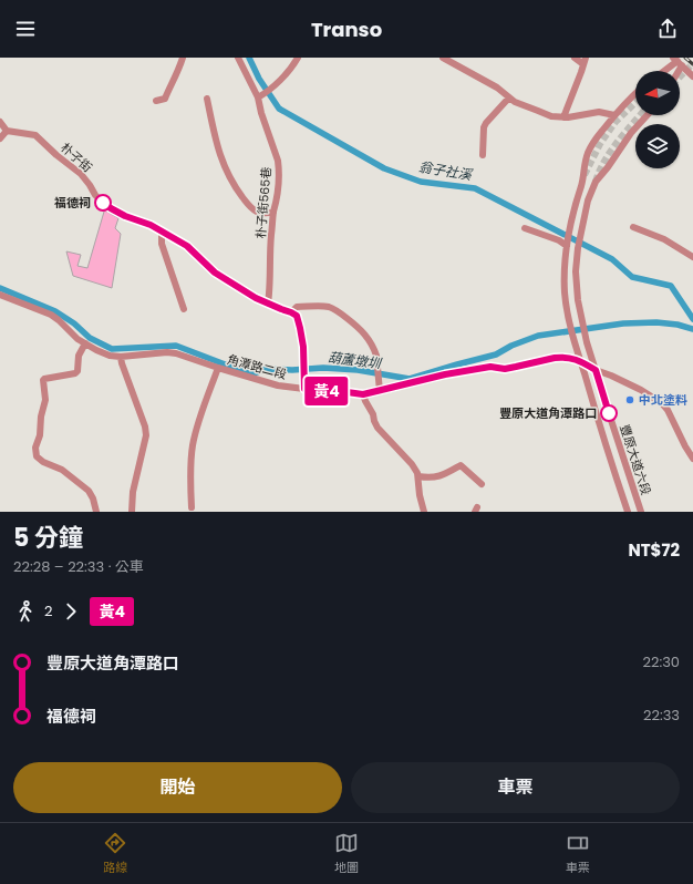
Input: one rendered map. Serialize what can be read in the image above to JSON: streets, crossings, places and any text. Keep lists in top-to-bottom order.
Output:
{
  "streets": {
    "street": [
      "朴子街",
      "朴子街565巷",
      "角潭路二段",
      "豐原大道六段"
    ]
  },
  "crossings": [
    ["朴子街", "朴子街565巷"],
    ["角潭路二段", "豐原大道六段"]
  ],
  "water": ["翁子社溪", "葫蘆墩圳"],
  "places": ["福德祠", "中北塗料", "豐原大道角潭路口"],
  "lines": ["bus line 黃4"],
  "north": "left",
  "page": {
    "header": "Transo",
    "on_map": "黃4",
    "heading": ["5 分鐘", "22:28 – 22:33 · 公車", "NT$72"],
    "legs": ["2", "黃4"],
    "list": [
      {
        "name": "豐原大道角潭路口",
        "value": "22:30"
      },
      {
        "name": "福德祠",
        "value": "22:33"
      }
    ],
    "buttons": ["開始", "車票"],
    "tabs": ["路線", "地圖", "車票"]
  }
}
